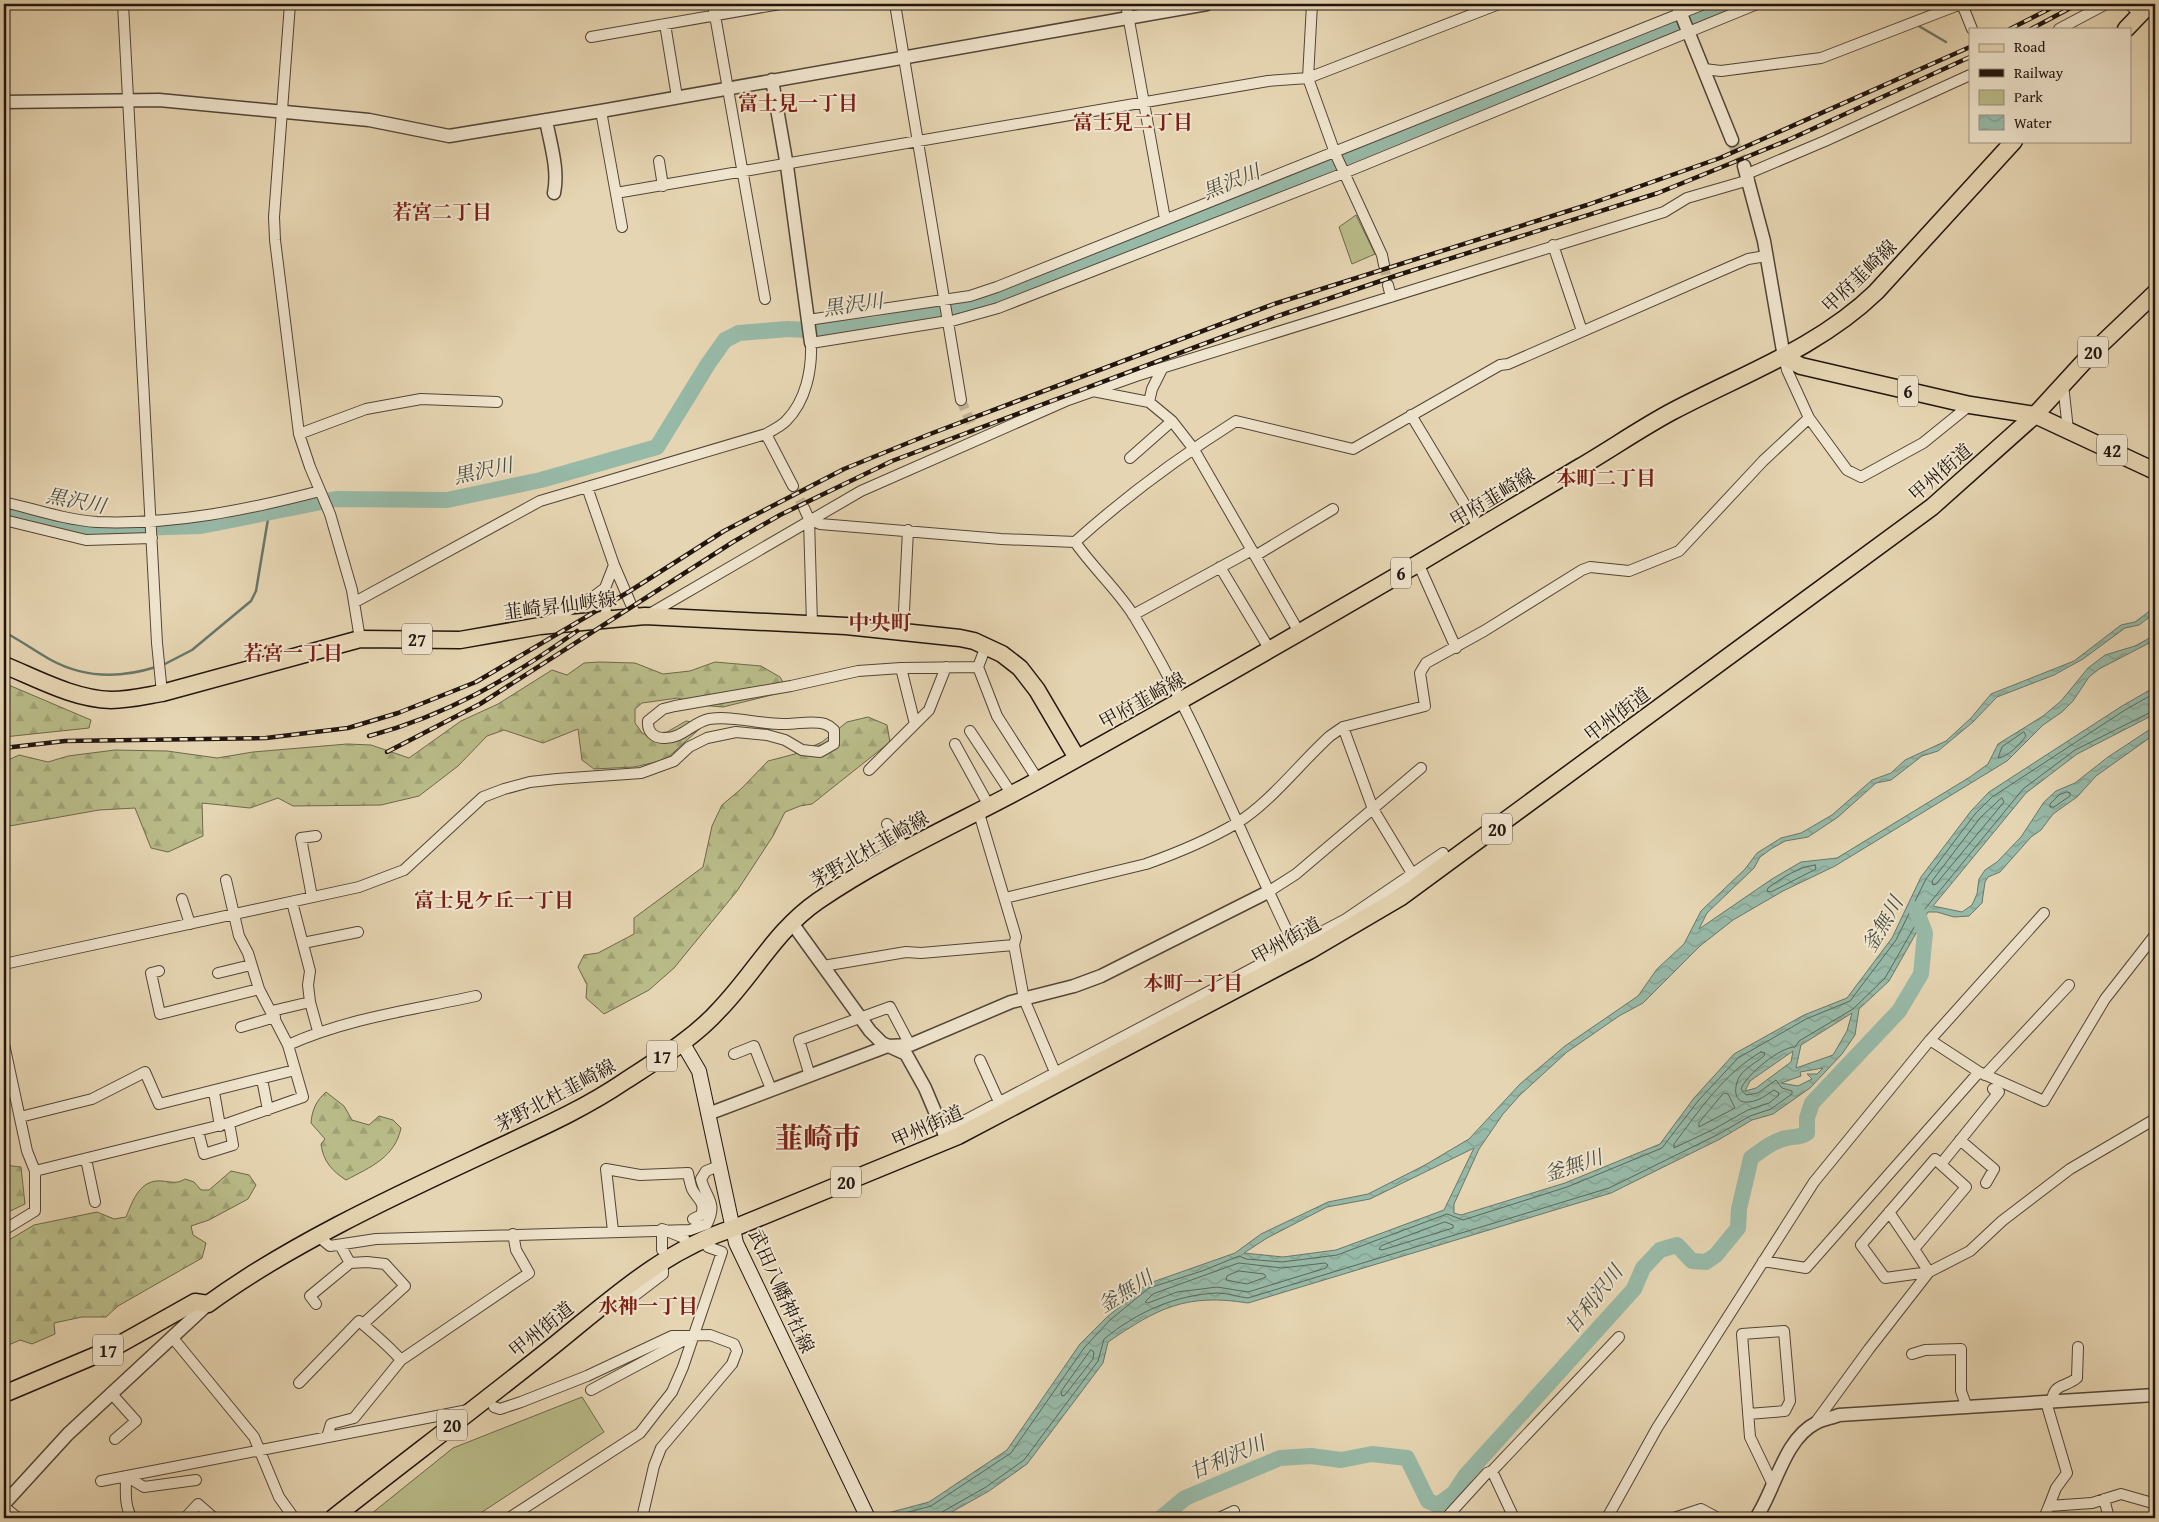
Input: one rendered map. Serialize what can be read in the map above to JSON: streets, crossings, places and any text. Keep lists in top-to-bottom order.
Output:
{
  "streets": {
    "main road": [
      "甲府韮崎線",
      "20",
      "6",
      "42",
      "甲州街道",
      "韮崎昇仙峡線",
      "27",
      "茅野北杜韮崎線",
      "17",
      "武田八幡神社線"
    ]
  },
  "crossings": [
    ["甲府韮崎線", "6"],
    ["甲府韮崎線", "韮崎昇仙峡線"],
    ["甲府韮崎線", "茅野北杜韮崎線"],
    ["6", "42"],
    ["6", "甲州街道"],
    ["42", "甲州街道"],
    ["甲州街道", "武田八幡神社線"],
    ["韮崎昇仙峡線", "茅野北杜韮崎線"],
    ["茅野北杜韮崎線", "武田八幡神社線"]
  ],
  "districts": [
    "富士見一丁目",
    "富士見二丁目",
    "若宮二丁目",
    "本町二丁目",
    "中央町",
    "若宮一丁目",
    "富士見ケ丘一丁目",
    "本町一丁目",
    "韮崎市",
    "水神一丁目"
  ],
  "water": ["黒沢川", "釜無川", "甘利沢川"],
  "legend": [
    "Road",
    "Railway",
    "Park",
    "Water"
  ]
}
